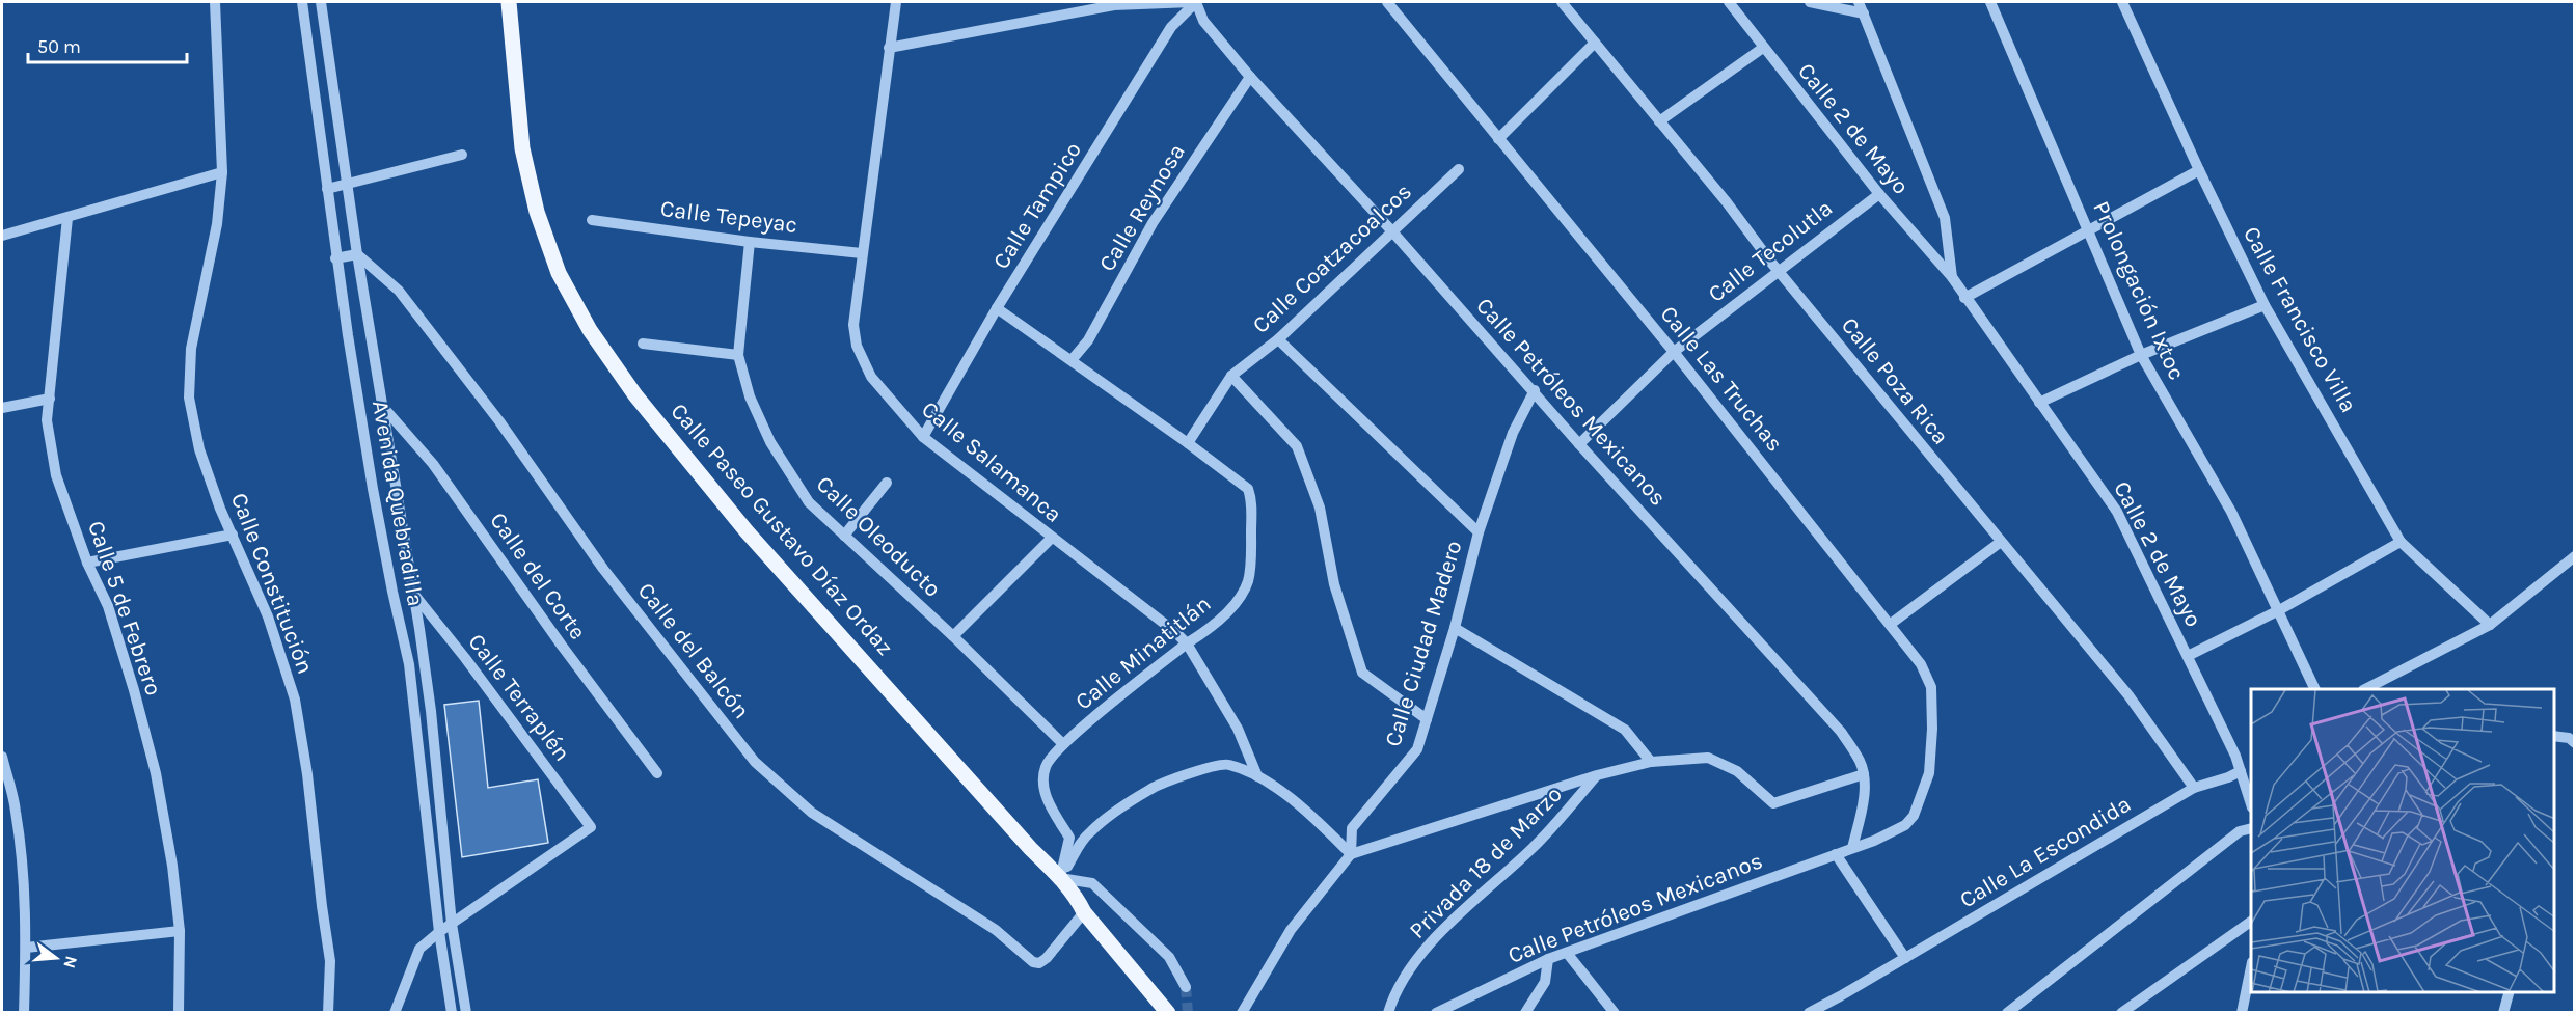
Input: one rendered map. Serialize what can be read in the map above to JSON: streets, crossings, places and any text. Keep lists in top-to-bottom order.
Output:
{
  "streets": {
    "main road": ["Calle Paseo Gustavo Díaz Ordaz"],
    "street": [
      "Calle 2 de Mayo",
      "Calle Tampico",
      "Calle Reynosa",
      "Calle Tepeyac",
      "Calle Tecolutla",
      "Calle Coatzacoalcos",
      "Prolongación Ixtoc",
      "Calle Francisco Villa",
      "Calle Las Truchas",
      "Calle Poza Rica",
      "Calle Petróleos Mexicanos",
      "Calle Salamanca",
      "Avenida Quebradilla",
      "Calle Oleoducto",
      "Calle del Corte",
      "Calle Constitución",
      "Calle 5 de Febrero",
      "Calle Ciudad Madero",
      "Calle del Balcón",
      "Calle Minatitlán",
      "Calle Terraplén",
      "Calle La Escondida",
      "Privada 18 de Marzo"
    ]
  },
  "crossings": [
    ["Calle 2 de Mayo", "Calle Tecolutla"],
    ["Calle 2 de Mayo", "Calle La Escondida"],
    ["Calle Tampico", "Calle Petróleos Mexicanos"],
    ["Calle Tampico", "Calle Salamanca"],
    ["Calle Tampico", "Calle Minatitlán"],
    ["Calle Reynosa", "Calle Petróleos Mexicanos"],
    ["Calle Reynosa", "Calle Minatitlán"],
    ["Calle Tepeyac", "Calle Salamanca"],
    ["Calle Tepeyac", "Calle Oleoducto"],
    ["Calle Tecolutla", "Calle Las Truchas"],
    ["Calle Tecolutla", "Calle Poza Rica"],
    ["Calle Tecolutla", "Calle Petróleos Mexicanos"],
    ["Calle Coatzacoalcos", "Calle Petróleos Mexicanos"],
    ["Calle Coatzacoalcos", "Calle Minatitlán"],
    ["Calle Las Truchas", "Calle Petróleos Mexicanos"],
    ["Calle Poza Rica", "Calle La Escondida"],
    ["Calle Petróleos Mexicanos", "Calle Ciudad Madero"],
    ["Calle Salamanca", "Calle Minatitlán"],
    ["Avenida Quebradilla", "Calle del Corte"],
    ["Avenida Quebradilla", "Calle del Balcón"],
    ["Avenida Quebradilla", "Calle Terraplén"],
    ["Calle Paseo Gustavo Díaz Ordaz", "Calle del Balcón"],
    ["Calle Paseo Gustavo Díaz Ordaz", "Calle Minatitlán"],
    ["Calle Oleoducto", "Calle Minatitlán"]
  ],
  "scale_bar": "50 m",
  "north": "right"
}
